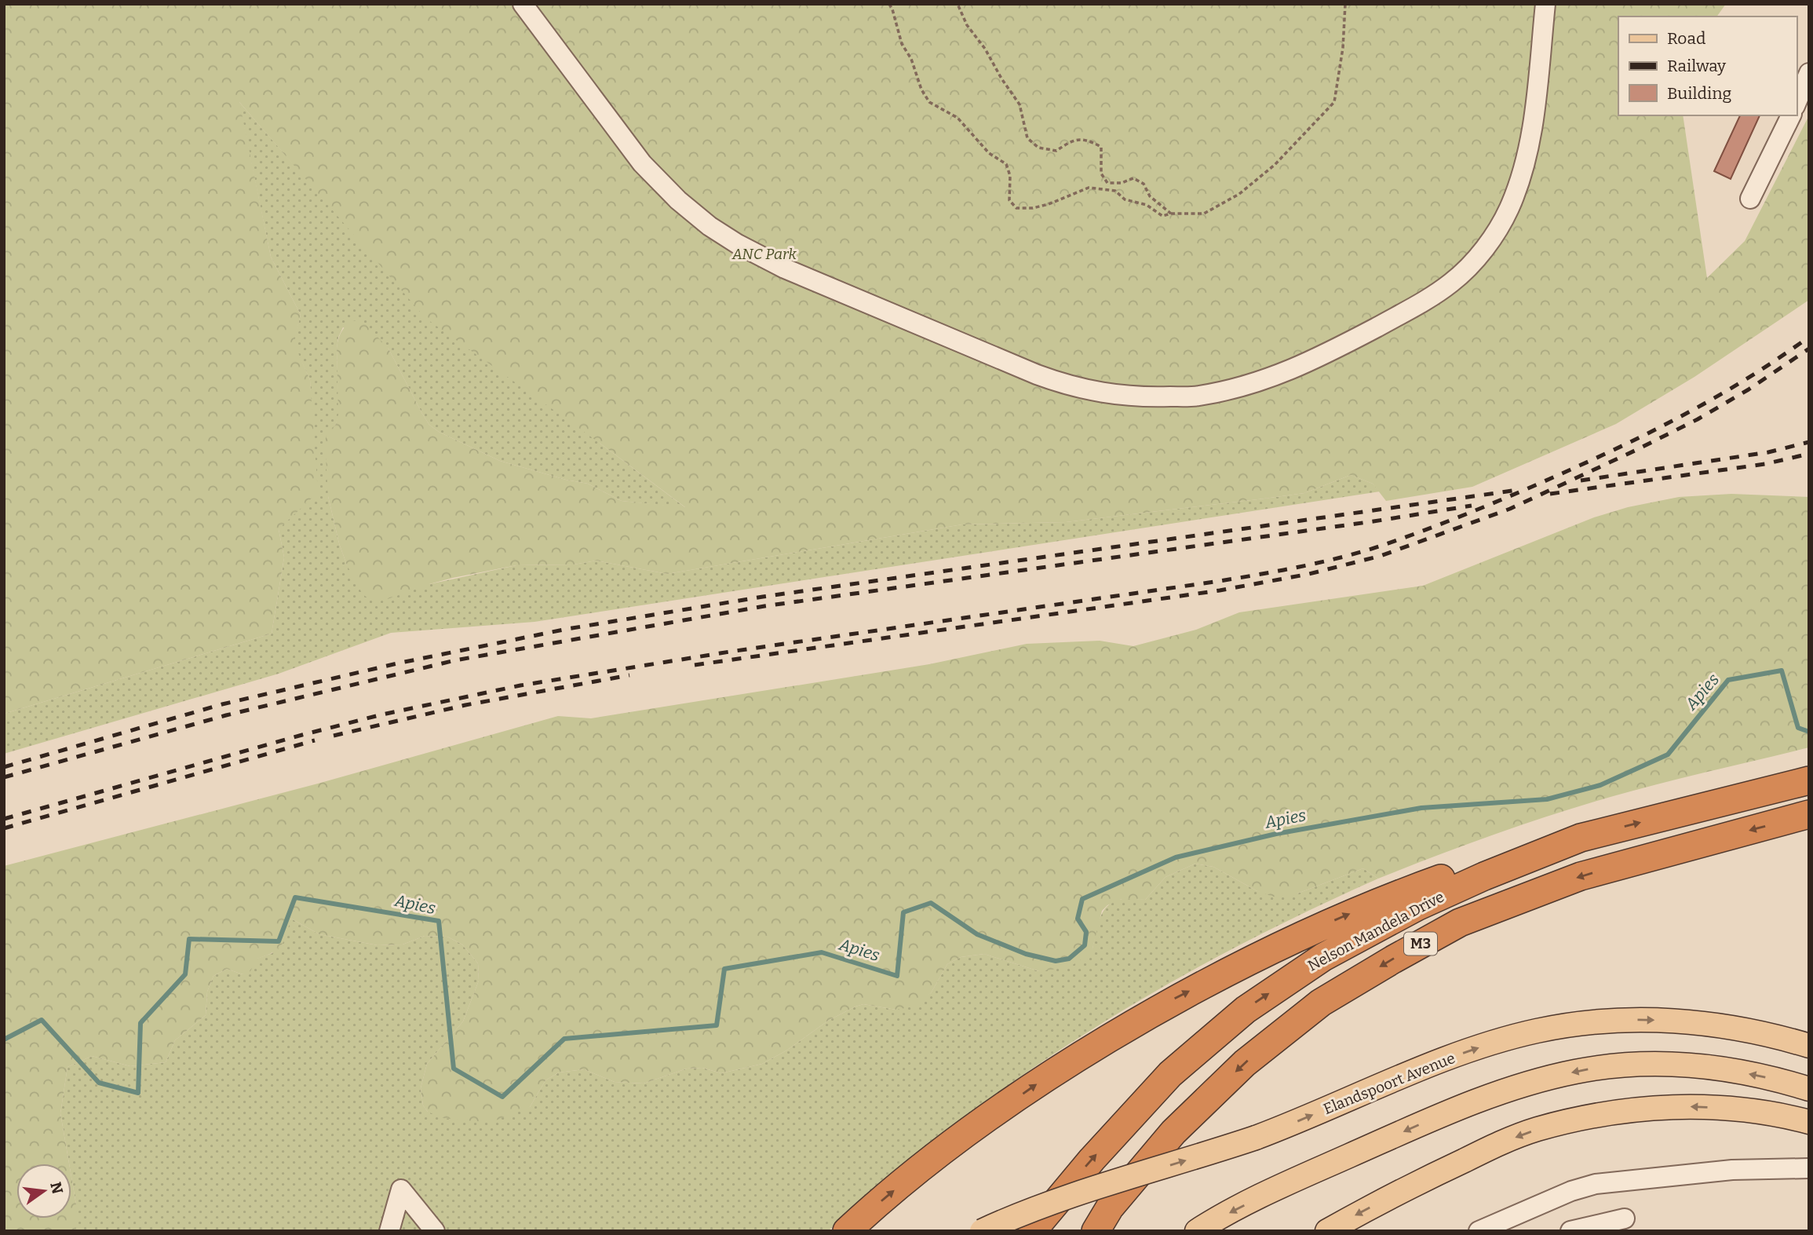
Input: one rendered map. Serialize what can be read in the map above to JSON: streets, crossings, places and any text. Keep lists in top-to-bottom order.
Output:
{
  "streets": {
    "highway": ["Nelson Mandela Drive", "M3"],
    "main road": ["Elandspoort Avenue"]
  },
  "water": ["Apies"],
  "parks": ["ANC Park"],
  "legend": ["Road", "Railway", "Building"],
  "north": "right"
}
